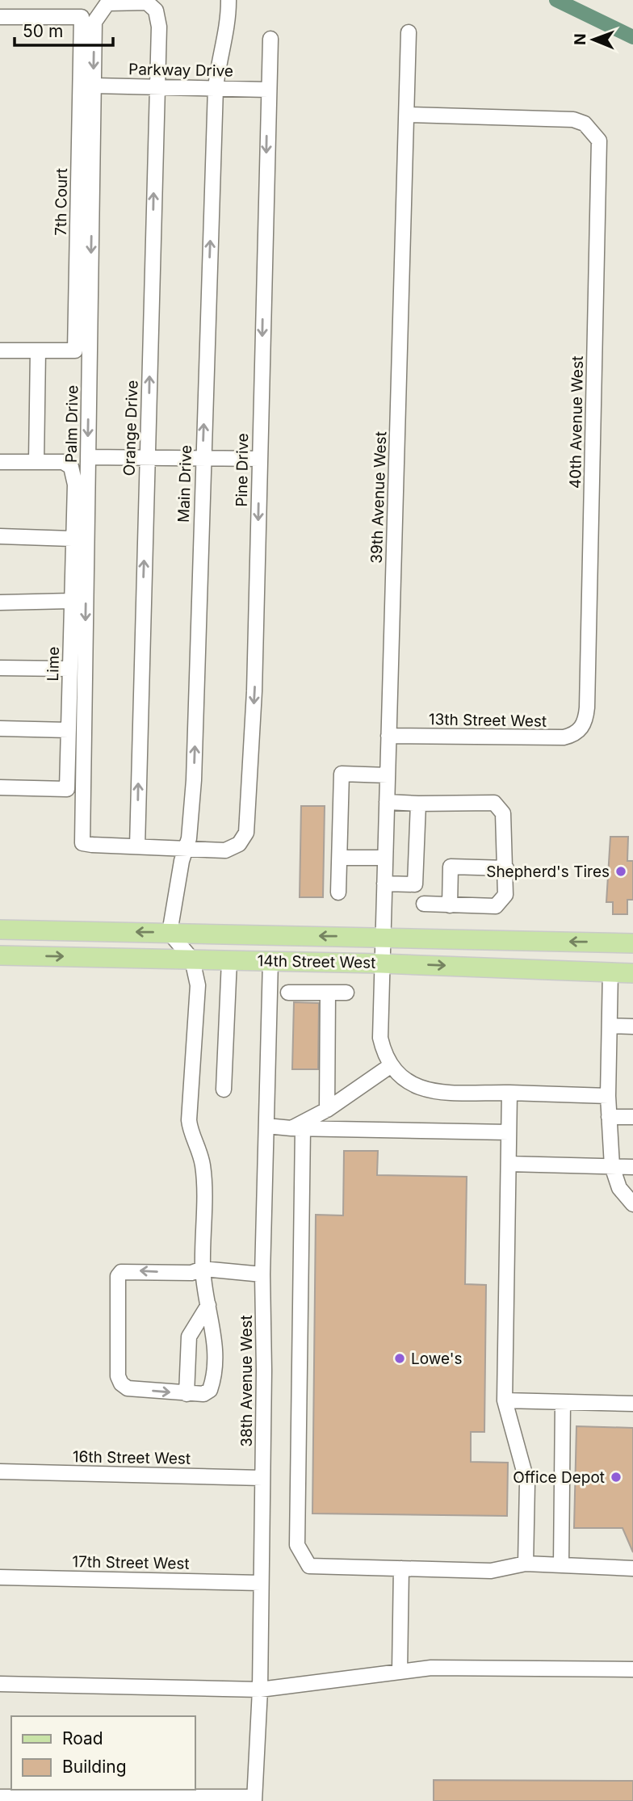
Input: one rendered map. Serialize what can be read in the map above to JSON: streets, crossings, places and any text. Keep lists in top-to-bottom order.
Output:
{
  "streets": {
    "main road": ["14th Street West"],
    "street": [
      "Parkway Drive",
      "7th Court",
      "40th Avenue West",
      "Palm Drive",
      "Orange Drive",
      "Pine Drive",
      "Main Drive",
      "39th Avenue West",
      "Lime",
      "13th Street West",
      "38th Avenue West",
      "16th Street West",
      "17th Street West"
    ]
  },
  "crossings": [
    ["Parkway Drive", "Palm Drive"],
    ["Parkway Drive", "Orange Drive"],
    ["Parkway Drive", "Pine Drive"],
    ["Parkway Drive", "Main Drive"],
    ["40th Avenue West", "39th Avenue West"],
    ["40th Avenue West", "13th Street West"],
    ["Palm Drive", "Orange Drive"],
    ["Palm Drive", "Pine Drive"],
    ["Orange Drive", "Pine Drive"],
    ["Pine Drive", "Main Drive"],
    ["Main Drive", "14th Street West"],
    ["39th Avenue West", "13th Street West"],
    ["39th Avenue West", "14th Street West"],
    ["14th Street West", "38th Avenue West"],
    ["38th Avenue West", "16th Street West"],
    ["38th Avenue West", "17th Street West"]
  ],
  "one_way": [
    "Palm Drive",
    "Orange Drive",
    "Pine Drive",
    "Main Drive"
  ],
  "places": ["Shepherd's Tires", "Lowe's", "Office Depot"],
  "legend": ["Road", "Building"],
  "scale_bar": "50 m",
  "north": "left"
}
